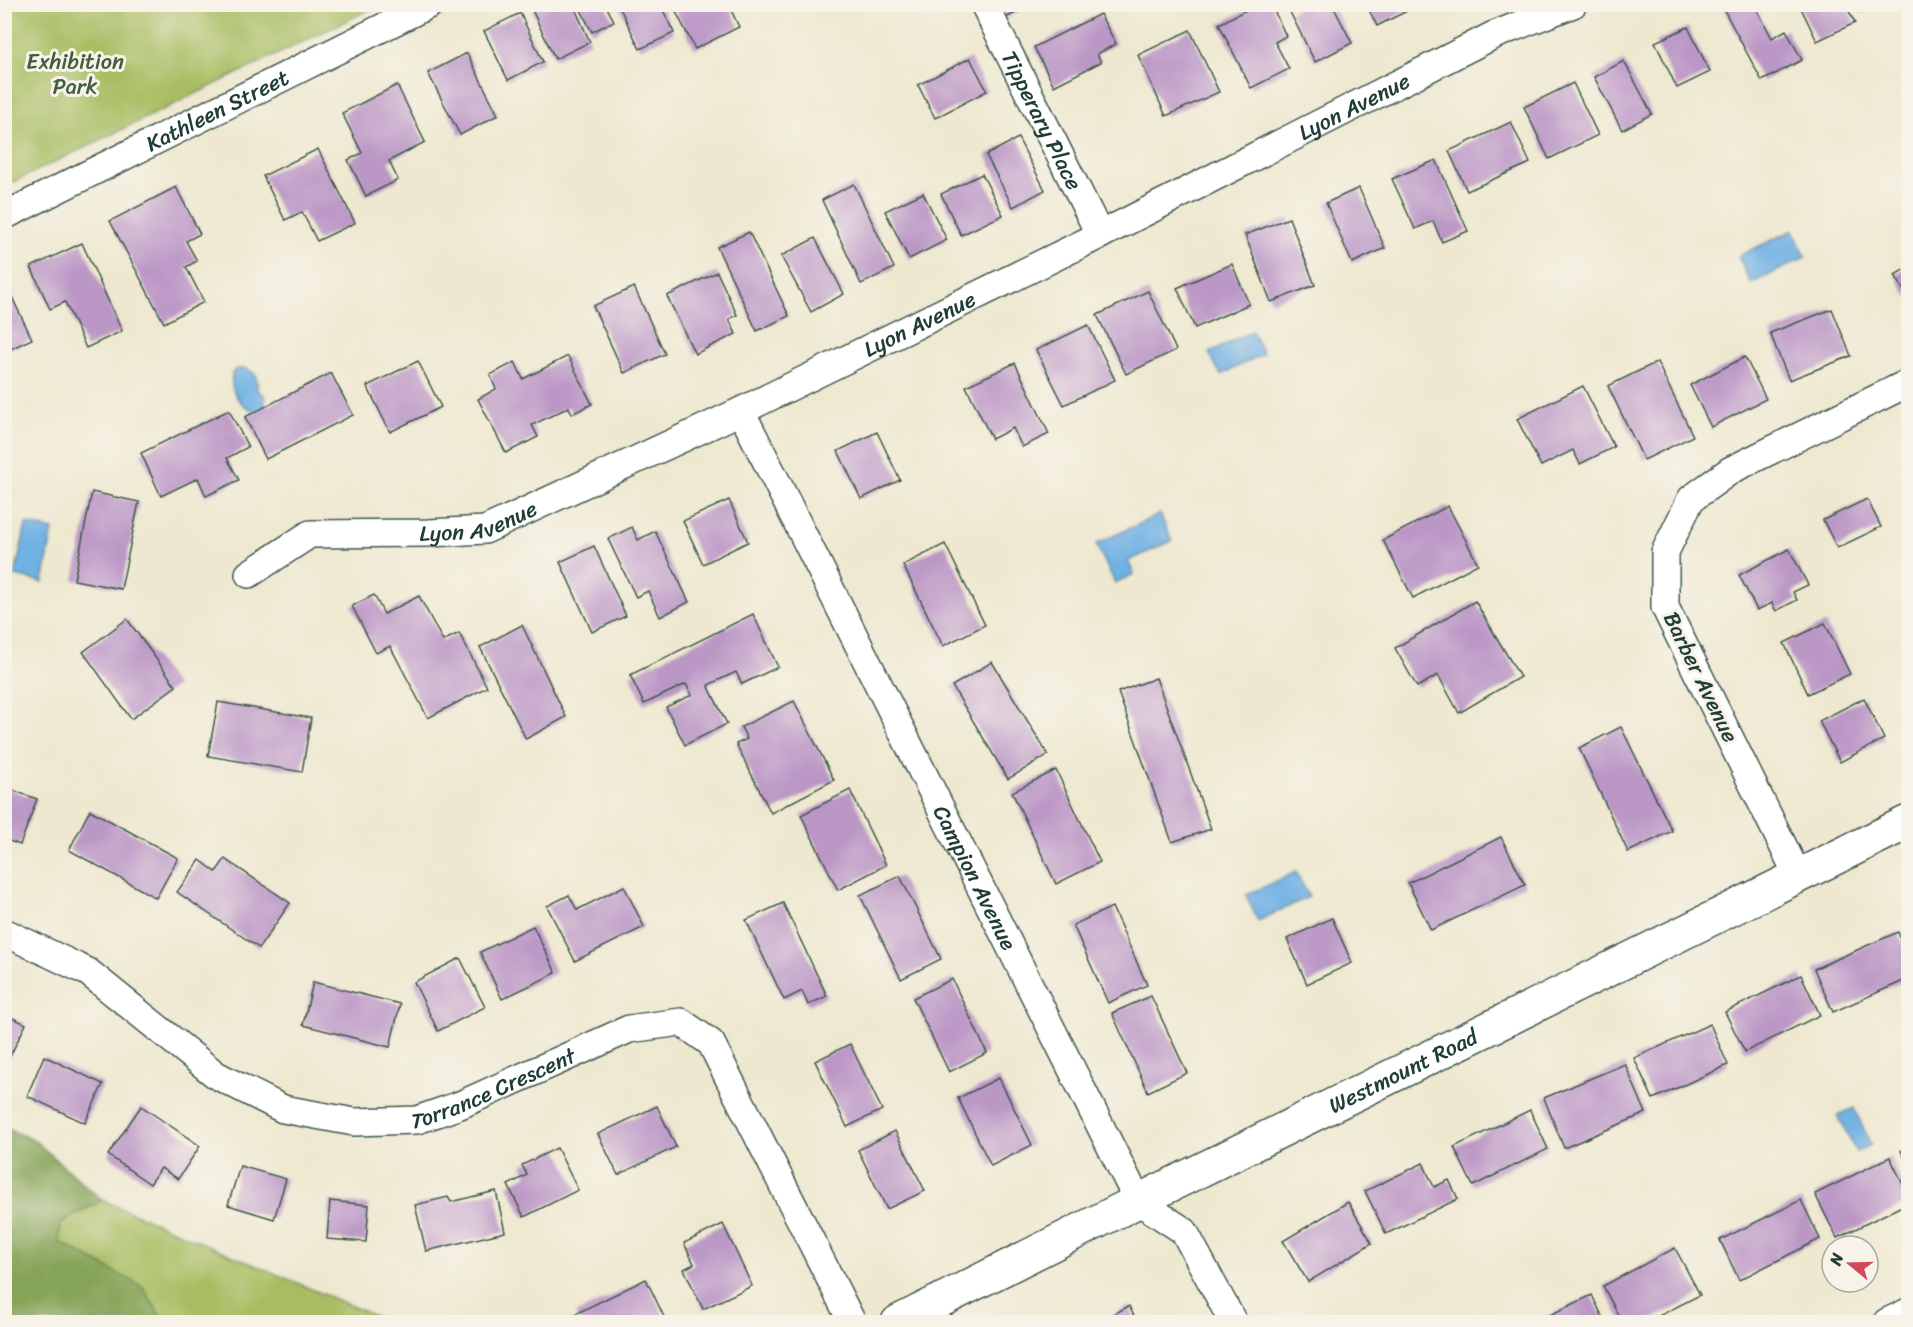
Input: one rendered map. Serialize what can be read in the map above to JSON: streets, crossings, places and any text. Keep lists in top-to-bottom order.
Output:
{
  "streets": {
    "street": [
      "Lyon Avenue",
      "Kathleen Street",
      "Tipperary Place",
      "Barber Avenue",
      "Campion Avenue",
      "Westmount Road",
      "Torrance Crescent"
    ]
  },
  "crossings": [
    ["Lyon Avenue", "Tipperary Place"],
    ["Lyon Avenue", "Campion Avenue"],
    ["Barber Avenue", "Westmount Road"],
    ["Campion Avenue", "Westmount Road"]
  ],
  "parks": ["Exhibition Park"],
  "north": "left"
}
